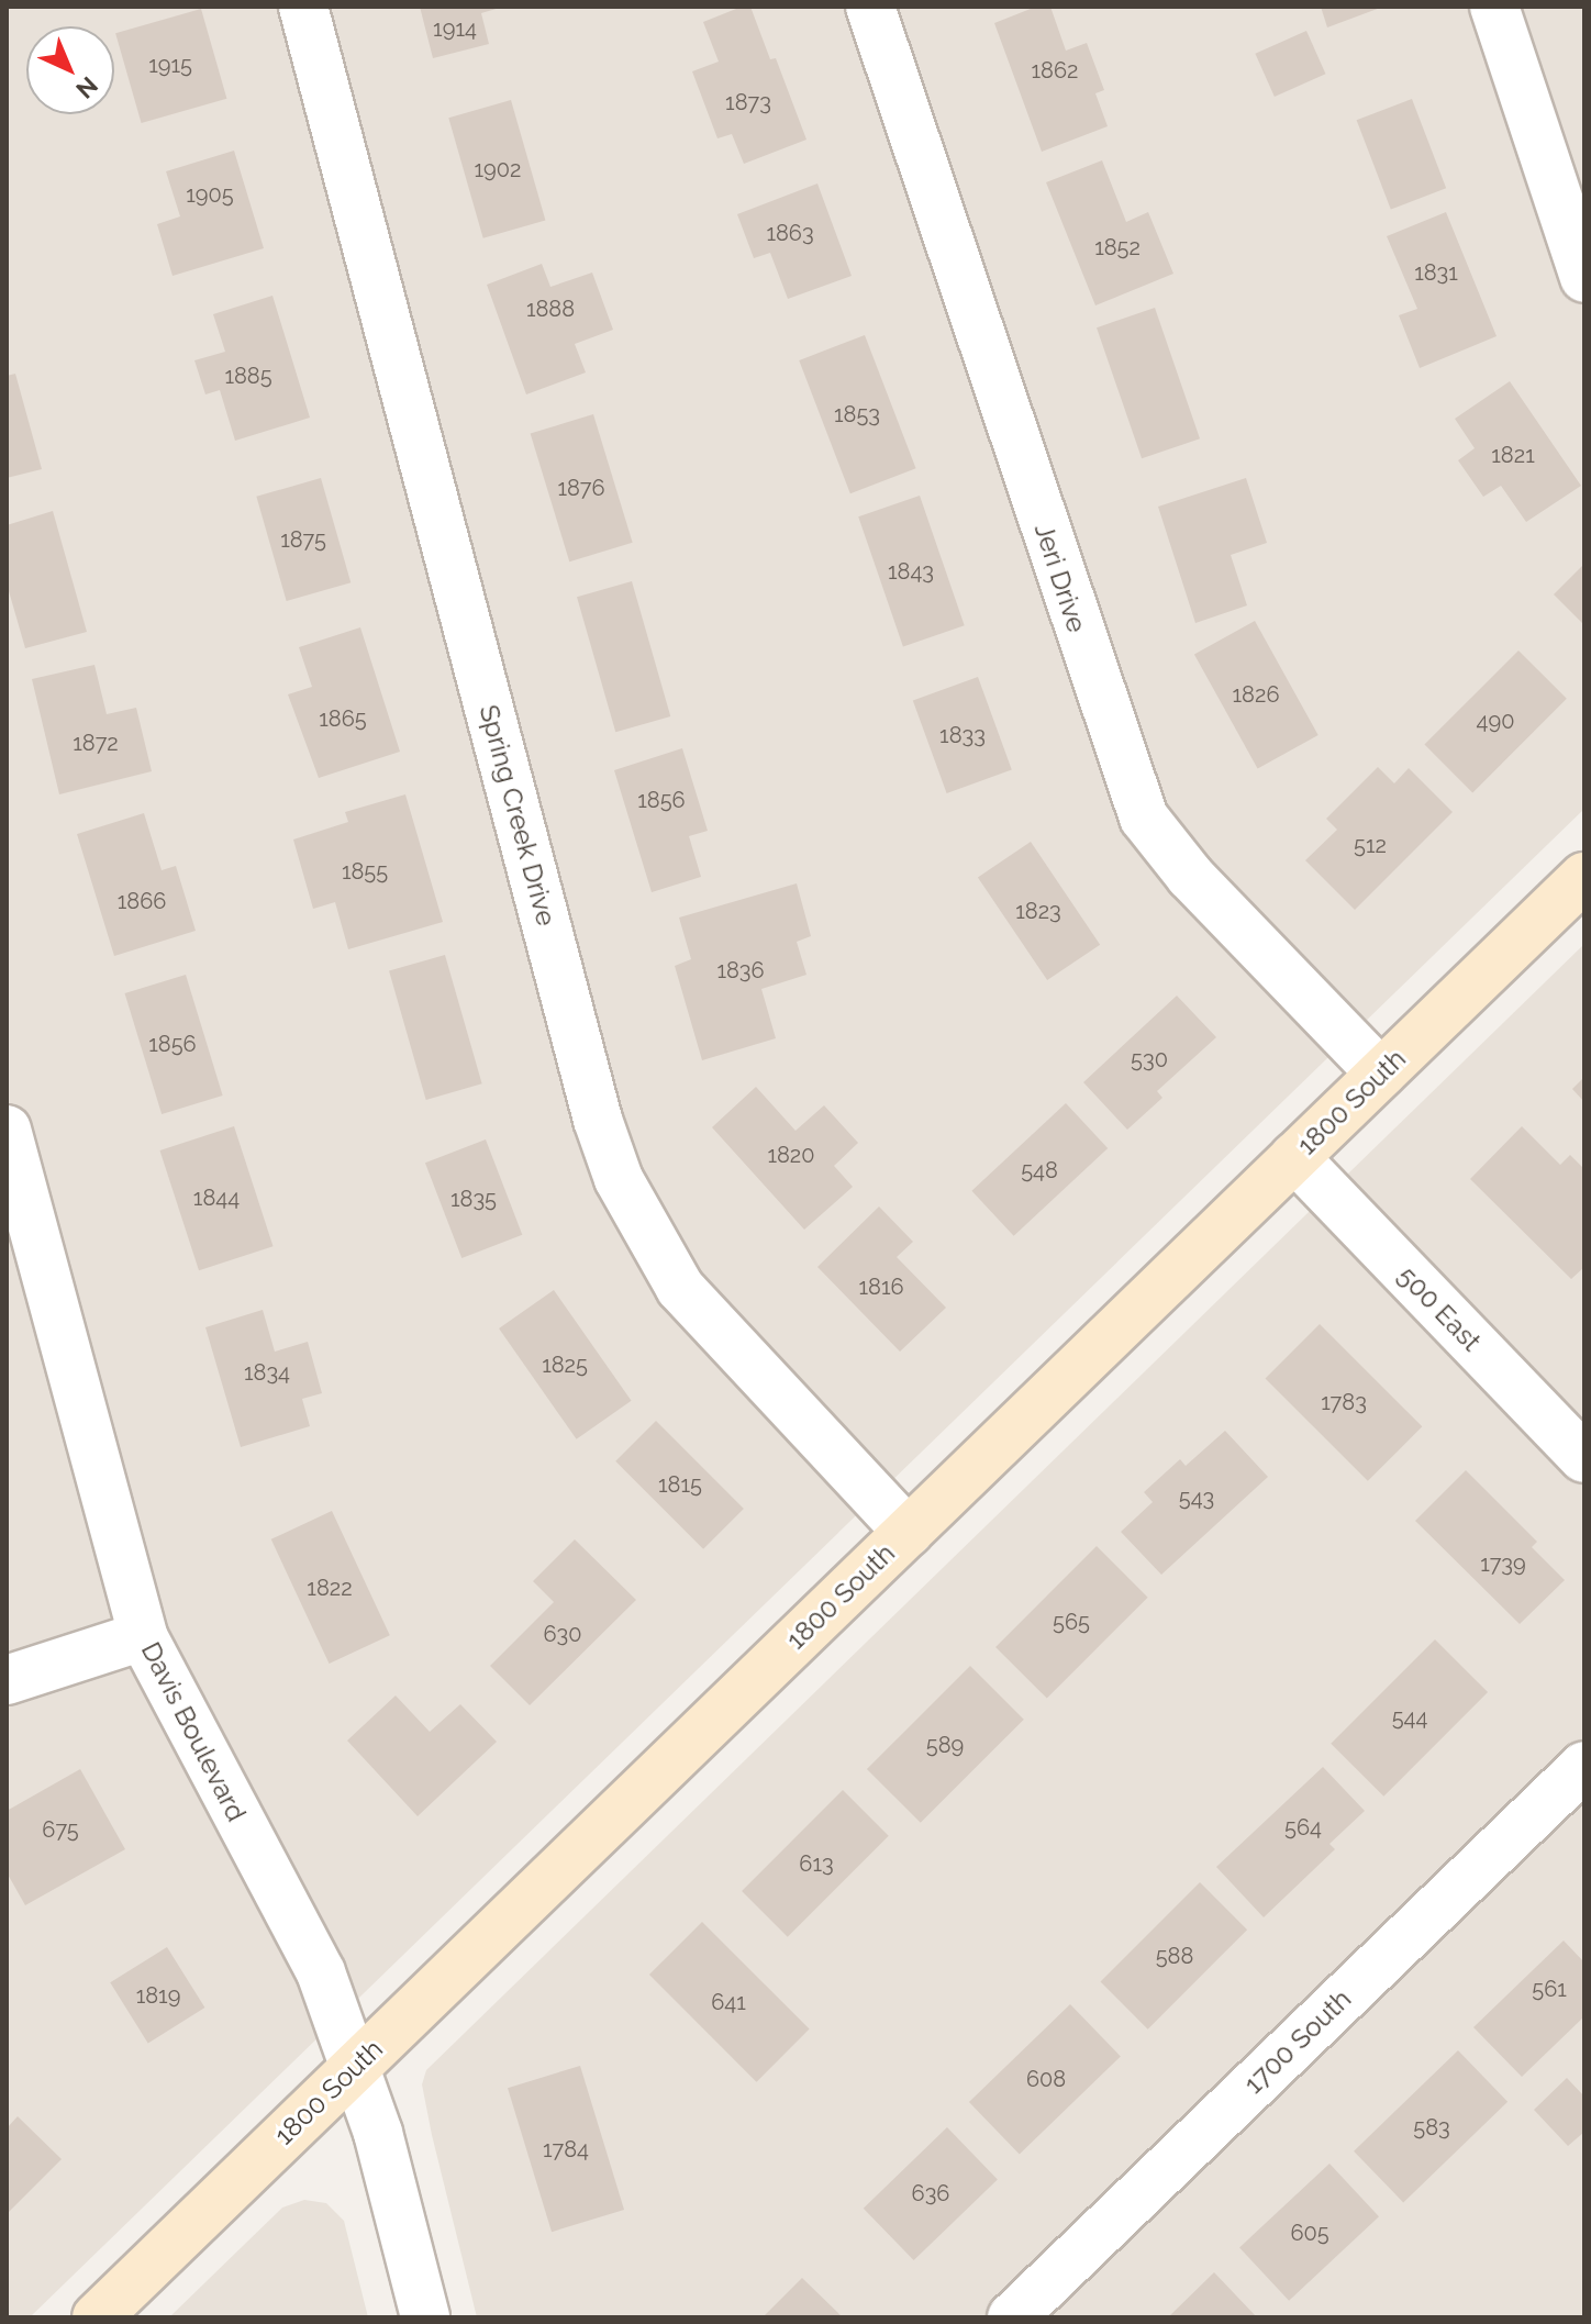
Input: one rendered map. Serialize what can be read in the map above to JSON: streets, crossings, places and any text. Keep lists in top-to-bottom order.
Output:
{
  "streets": {
    "main road": ["1800 South"],
    "street": [
      "Jeri Drive",
      "Spring Creek Drive",
      "500 East",
      "Davis Boulevard",
      "1700 South"
    ]
  },
  "crossings": [
    ["Jeri Drive", "1800 South"],
    ["Spring Creek Drive", "1800 South"],
    ["1800 South", "500 East"],
    ["1800 South", "Davis Boulevard"]
  ],
  "house_numbers": [
    "1914",
    "1915",
    "1862",
    "1873",
    "1902",
    "1905",
    "1863",
    "1852",
    "1831",
    "1888",
    "1885",
    "1853",
    "1821",
    "1876",
    "1875",
    "1843",
    "1826",
    "1865",
    "490",
    "1833",
    "1872",
    "1856",
    "512",
    "1855",
    "1866",
    "1823",
    "1836",
    "1856",
    "530",
    "1820",
    "548",
    "1844",
    "1835",
    "1816",
    "1825",
    "1834",
    "1783",
    "1815",
    "543",
    "1739",
    "1822",
    "565",
    "630",
    "544",
    "589",
    "564",
    "675",
    "613",
    "588",
    "561",
    "1819",
    "641",
    "608",
    "583",
    "1784",
    "636",
    "605"
  ],
  "north": "bottom right"
}
